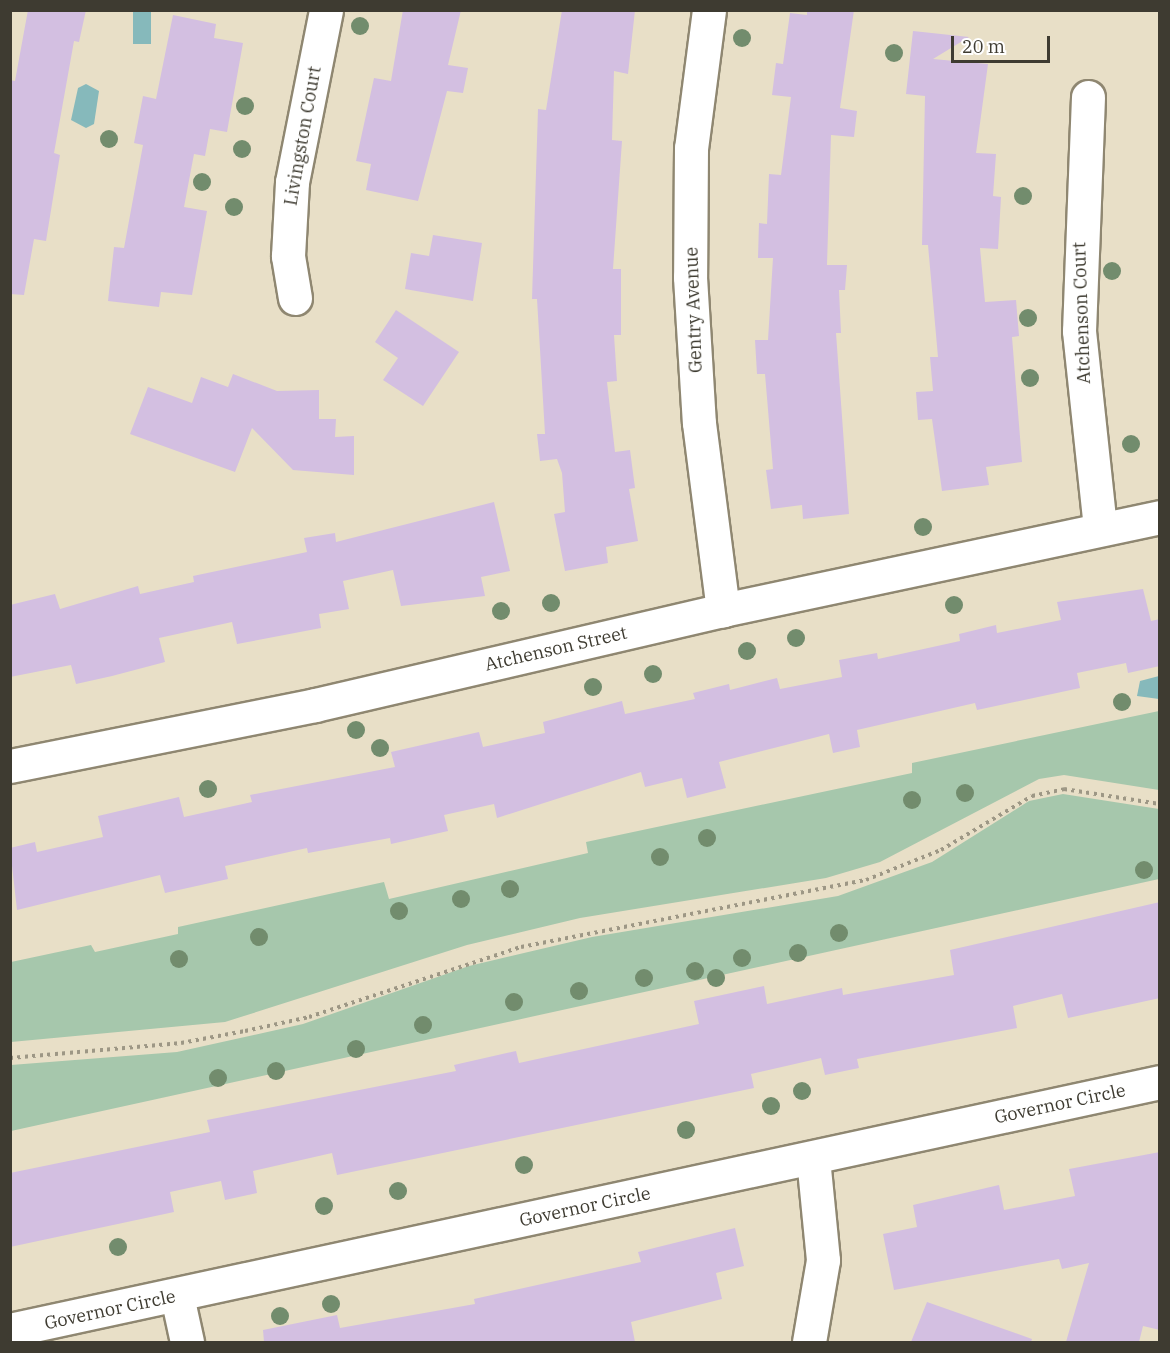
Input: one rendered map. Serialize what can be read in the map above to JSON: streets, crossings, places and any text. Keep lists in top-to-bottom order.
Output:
{
  "streets": {
    "street": [
      "Livingston Court",
      "Gentry Avenue",
      "Atchenson Court",
      "Atchenson Street",
      "Governor Circle"
    ]
  },
  "crossings": [
    ["Gentry Avenue", "Atchenson Street"],
    ["Atchenson Court", "Atchenson Street"]
  ],
  "scale_bar": "20 m"
}
